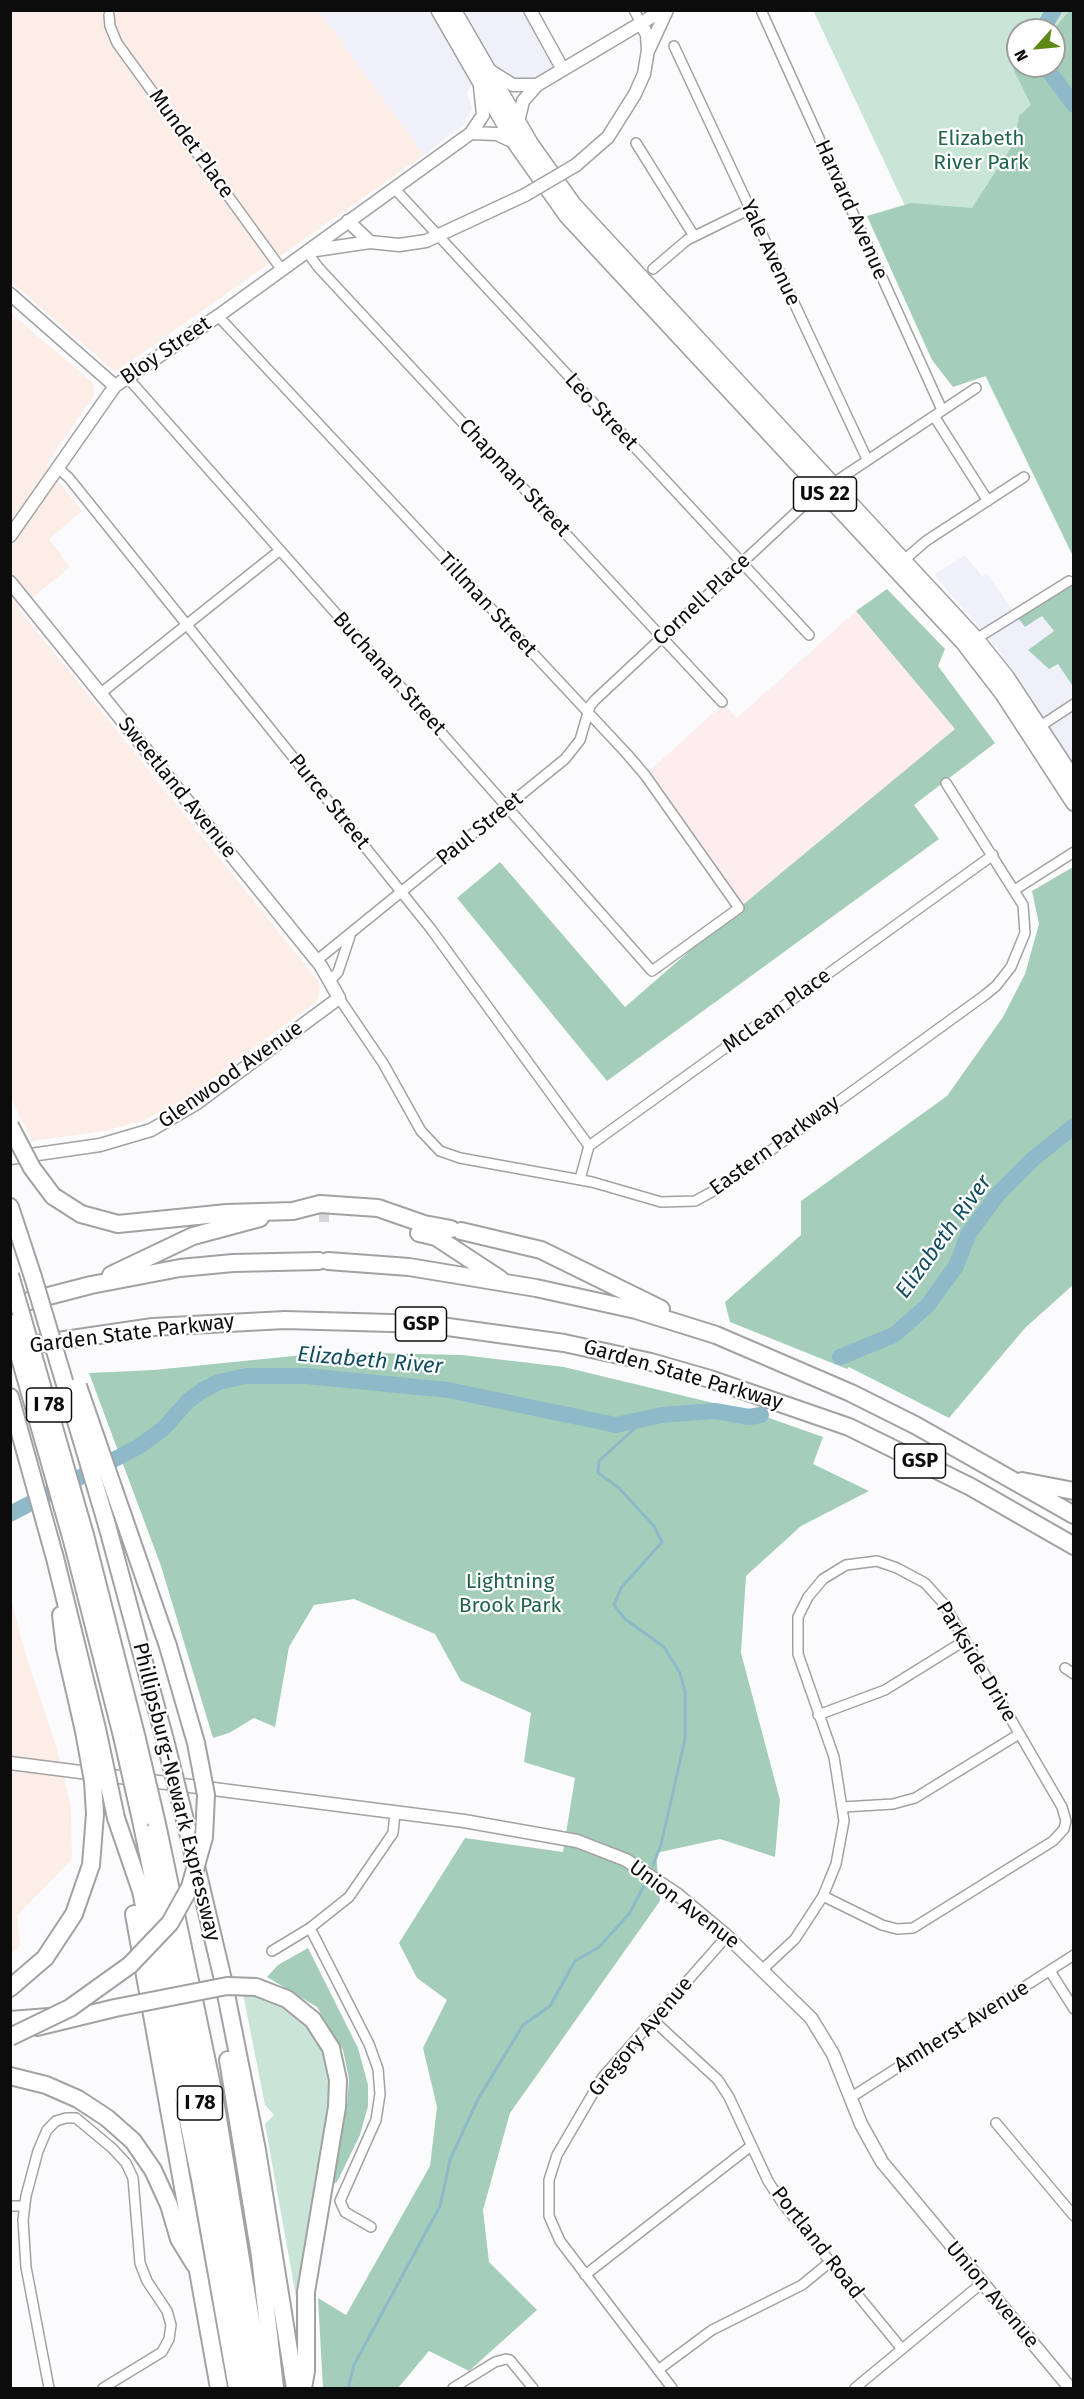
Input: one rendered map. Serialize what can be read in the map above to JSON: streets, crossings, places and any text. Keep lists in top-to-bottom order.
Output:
{
  "streets": {
    "highway": [
      "US 22",
      "GSP",
      "Garden State Parkway",
      "I 78",
      "Phillipsburg-Newark Expressway"
    ],
    "street": [
      "Mundet Place",
      "Harvard Avenue",
      "Yale Avenue",
      "Bloy Street",
      "Leo Street",
      "Chapman Street",
      "Cornell Place",
      "Tillman Street",
      "Buchanan Street",
      "Sweetland Avenue",
      "Purce Street",
      "Paul Street",
      "McLean Place",
      "Glenwood Avenue",
      "Eastern Parkway",
      "Parkside Drive",
      "Union Avenue",
      "Amherst Avenue",
      "Gregory Avenue",
      "Portland Road"
    ]
  },
  "crossings": [
    ["Mundet Place", "Bloy Street"],
    ["Harvard Avenue", "Cornell Place"],
    ["Yale Avenue", "Cornell Place"],
    ["Bloy Street", "Leo Street"],
    ["Bloy Street", "Chapman Street"],
    ["Bloy Street", "US 22"],
    ["Bloy Street", "Tillman Street"],
    ["Bloy Street", "Buchanan Street"],
    ["Bloy Street", "Purce Street"],
    ["Leo Street", "Cornell Place"],
    ["Chapman Street", "Cornell Place"],
    ["US 22", "Cornell Place"],
    ["Cornell Place", "Tillman Street"],
    ["Cornell Place", "Paul Street"],
    ["Tillman Street", "Buchanan Street"],
    ["Tillman Street", "Paul Street"],
    ["Buchanan Street", "Paul Street"],
    ["Sweetland Avenue", "Paul Street"],
    ["Sweetland Avenue", "Glenwood Avenue"],
    ["Sweetland Avenue", "Eastern Parkway"],
    ["Purce Street", "Paul Street"],
    ["Purce Street", "McLean Place"],
    ["McLean Place", "Eastern Parkway"],
    ["Glenwood Avenue", "Eastern Parkway"],
    ["Parkside Drive", "Union Avenue"],
    ["Union Avenue", "Amherst Avenue"],
    ["Union Avenue", "Gregory Avenue"],
    ["Gregory Avenue", "Portland Road"]
  ],
  "water": ["Elizabeth River"],
  "parks": ["Elizabeth River Park", "Lightning Brook Park"],
  "north": "bottom left"
}
